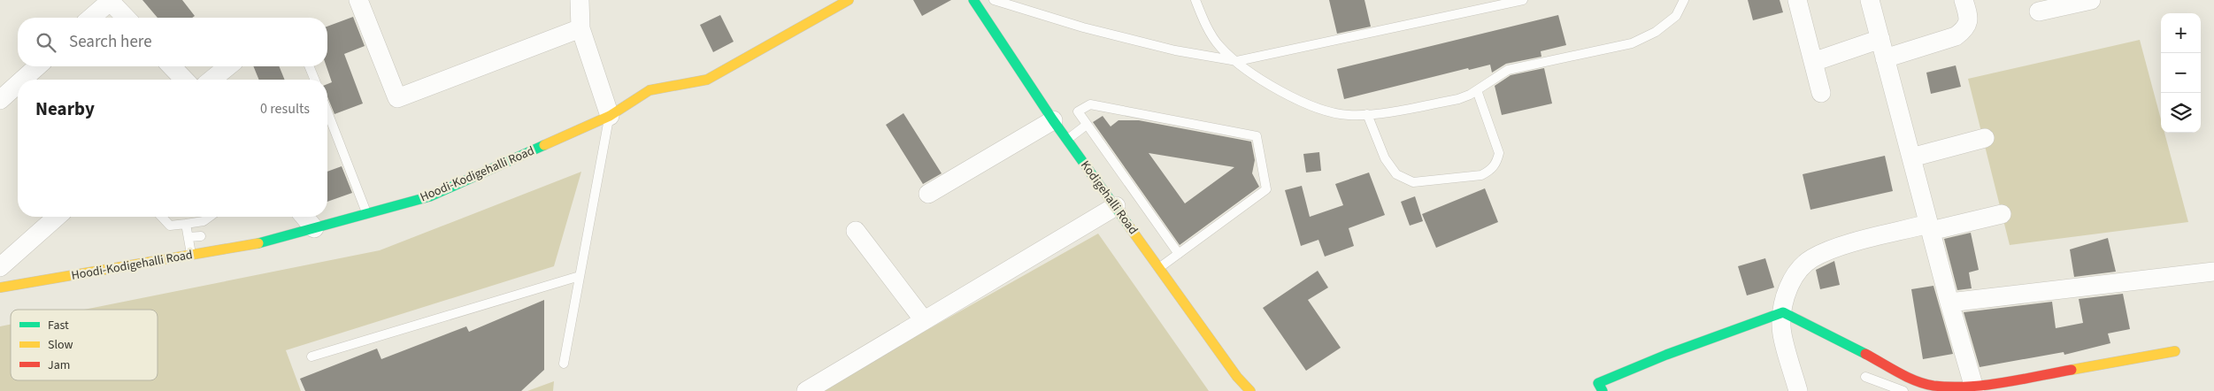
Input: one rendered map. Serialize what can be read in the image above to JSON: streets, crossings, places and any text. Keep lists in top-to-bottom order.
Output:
{
  "streets": {
    "street": ["Hoodi-Kodigehalli Road", "Kodigehalli Road"]
  },
  "legend": ["Fast", "Slow", "Jam"],
  "page": {
    "map_buttons": ["+", "−"],
    "search": "Search here",
    "heading": ["Nearby", "0 results"]
  }
}
